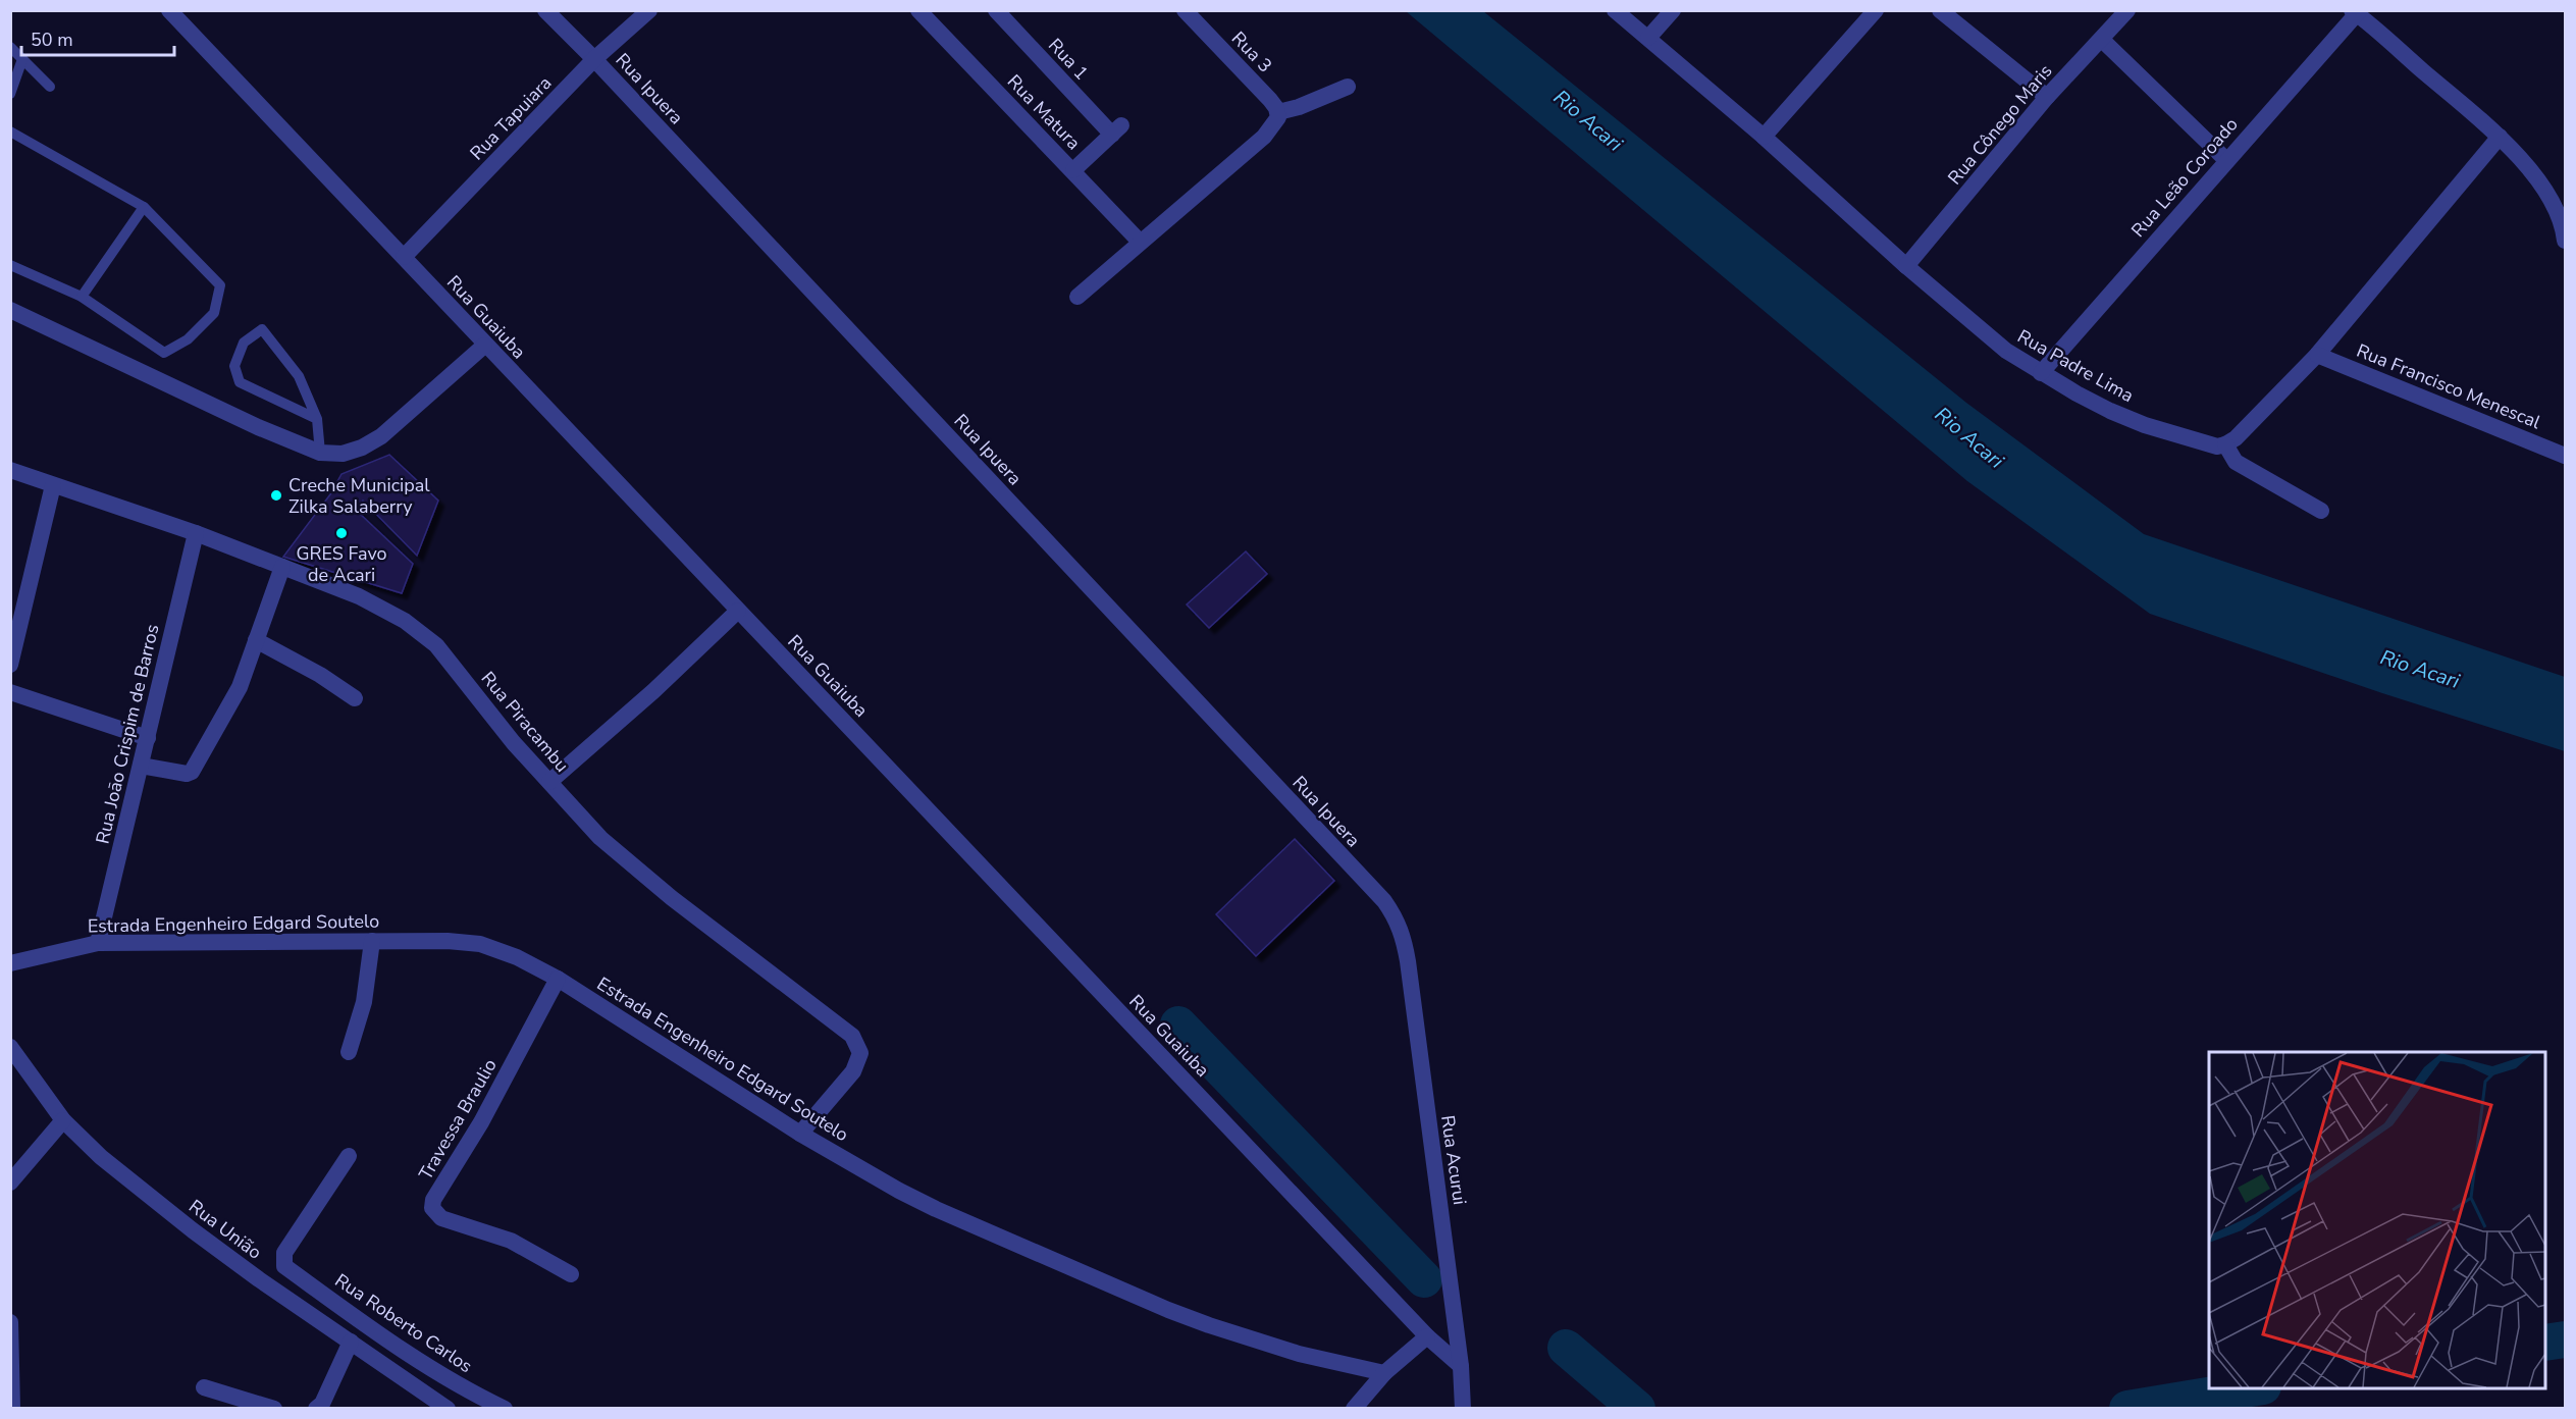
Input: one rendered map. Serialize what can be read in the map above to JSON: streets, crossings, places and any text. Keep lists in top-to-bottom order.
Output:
{
  "streets": {
    "street": [
      "Rua 3",
      "Rua 1",
      "Rua Ipuera",
      "Rua Matura",
      "Rua Tapuiara",
      "Rua Cônego Maris",
      "Rua Leão Coroado",
      "Rua Guaiuba",
      "Rua Padre Lima",
      "Rua Francisco Menescal",
      "Rua Piracambu",
      "Rua Joāo Crispim de Barros",
      "Estrada Engenheiro Edgard Soutelo",
      "Travessa Braulio",
      "Rua Acurui",
      "Rua União",
      "Rua Roberto Carlos"
    ]
  },
  "crossings": [
    ["Rua 1", "Rua Matura"],
    ["Rua Ipuera", "Rua Tapuiara"],
    ["Rua Ipuera", "Rua Acurui"],
    ["Rua Tapuiara", "Rua Guaiuba"],
    ["Rua Cônego Maris", "Rua Padre Lima"],
    ["Rua Leão Coroado", "Rua Padre Lima"],
    ["Rua Guaiuba", "Rua Acurui"],
    ["Rua Piracambu", "Rua Joāo Crispim de Barros"],
    ["Rua Piracambu", "Estrada Engenheiro Edgard Soutelo"],
    ["Rua Joāo Crispim de Barros", "Estrada Engenheiro Edgard Soutelo"],
    ["Estrada Engenheiro Edgard Soutelo", "Travessa Braulio"]
  ],
  "water": ["Rio Acari"],
  "places": ["Creche Municipal Zilka Salaberry", "GRES Favo de Acari"],
  "scale_bar": "50 m"
}
